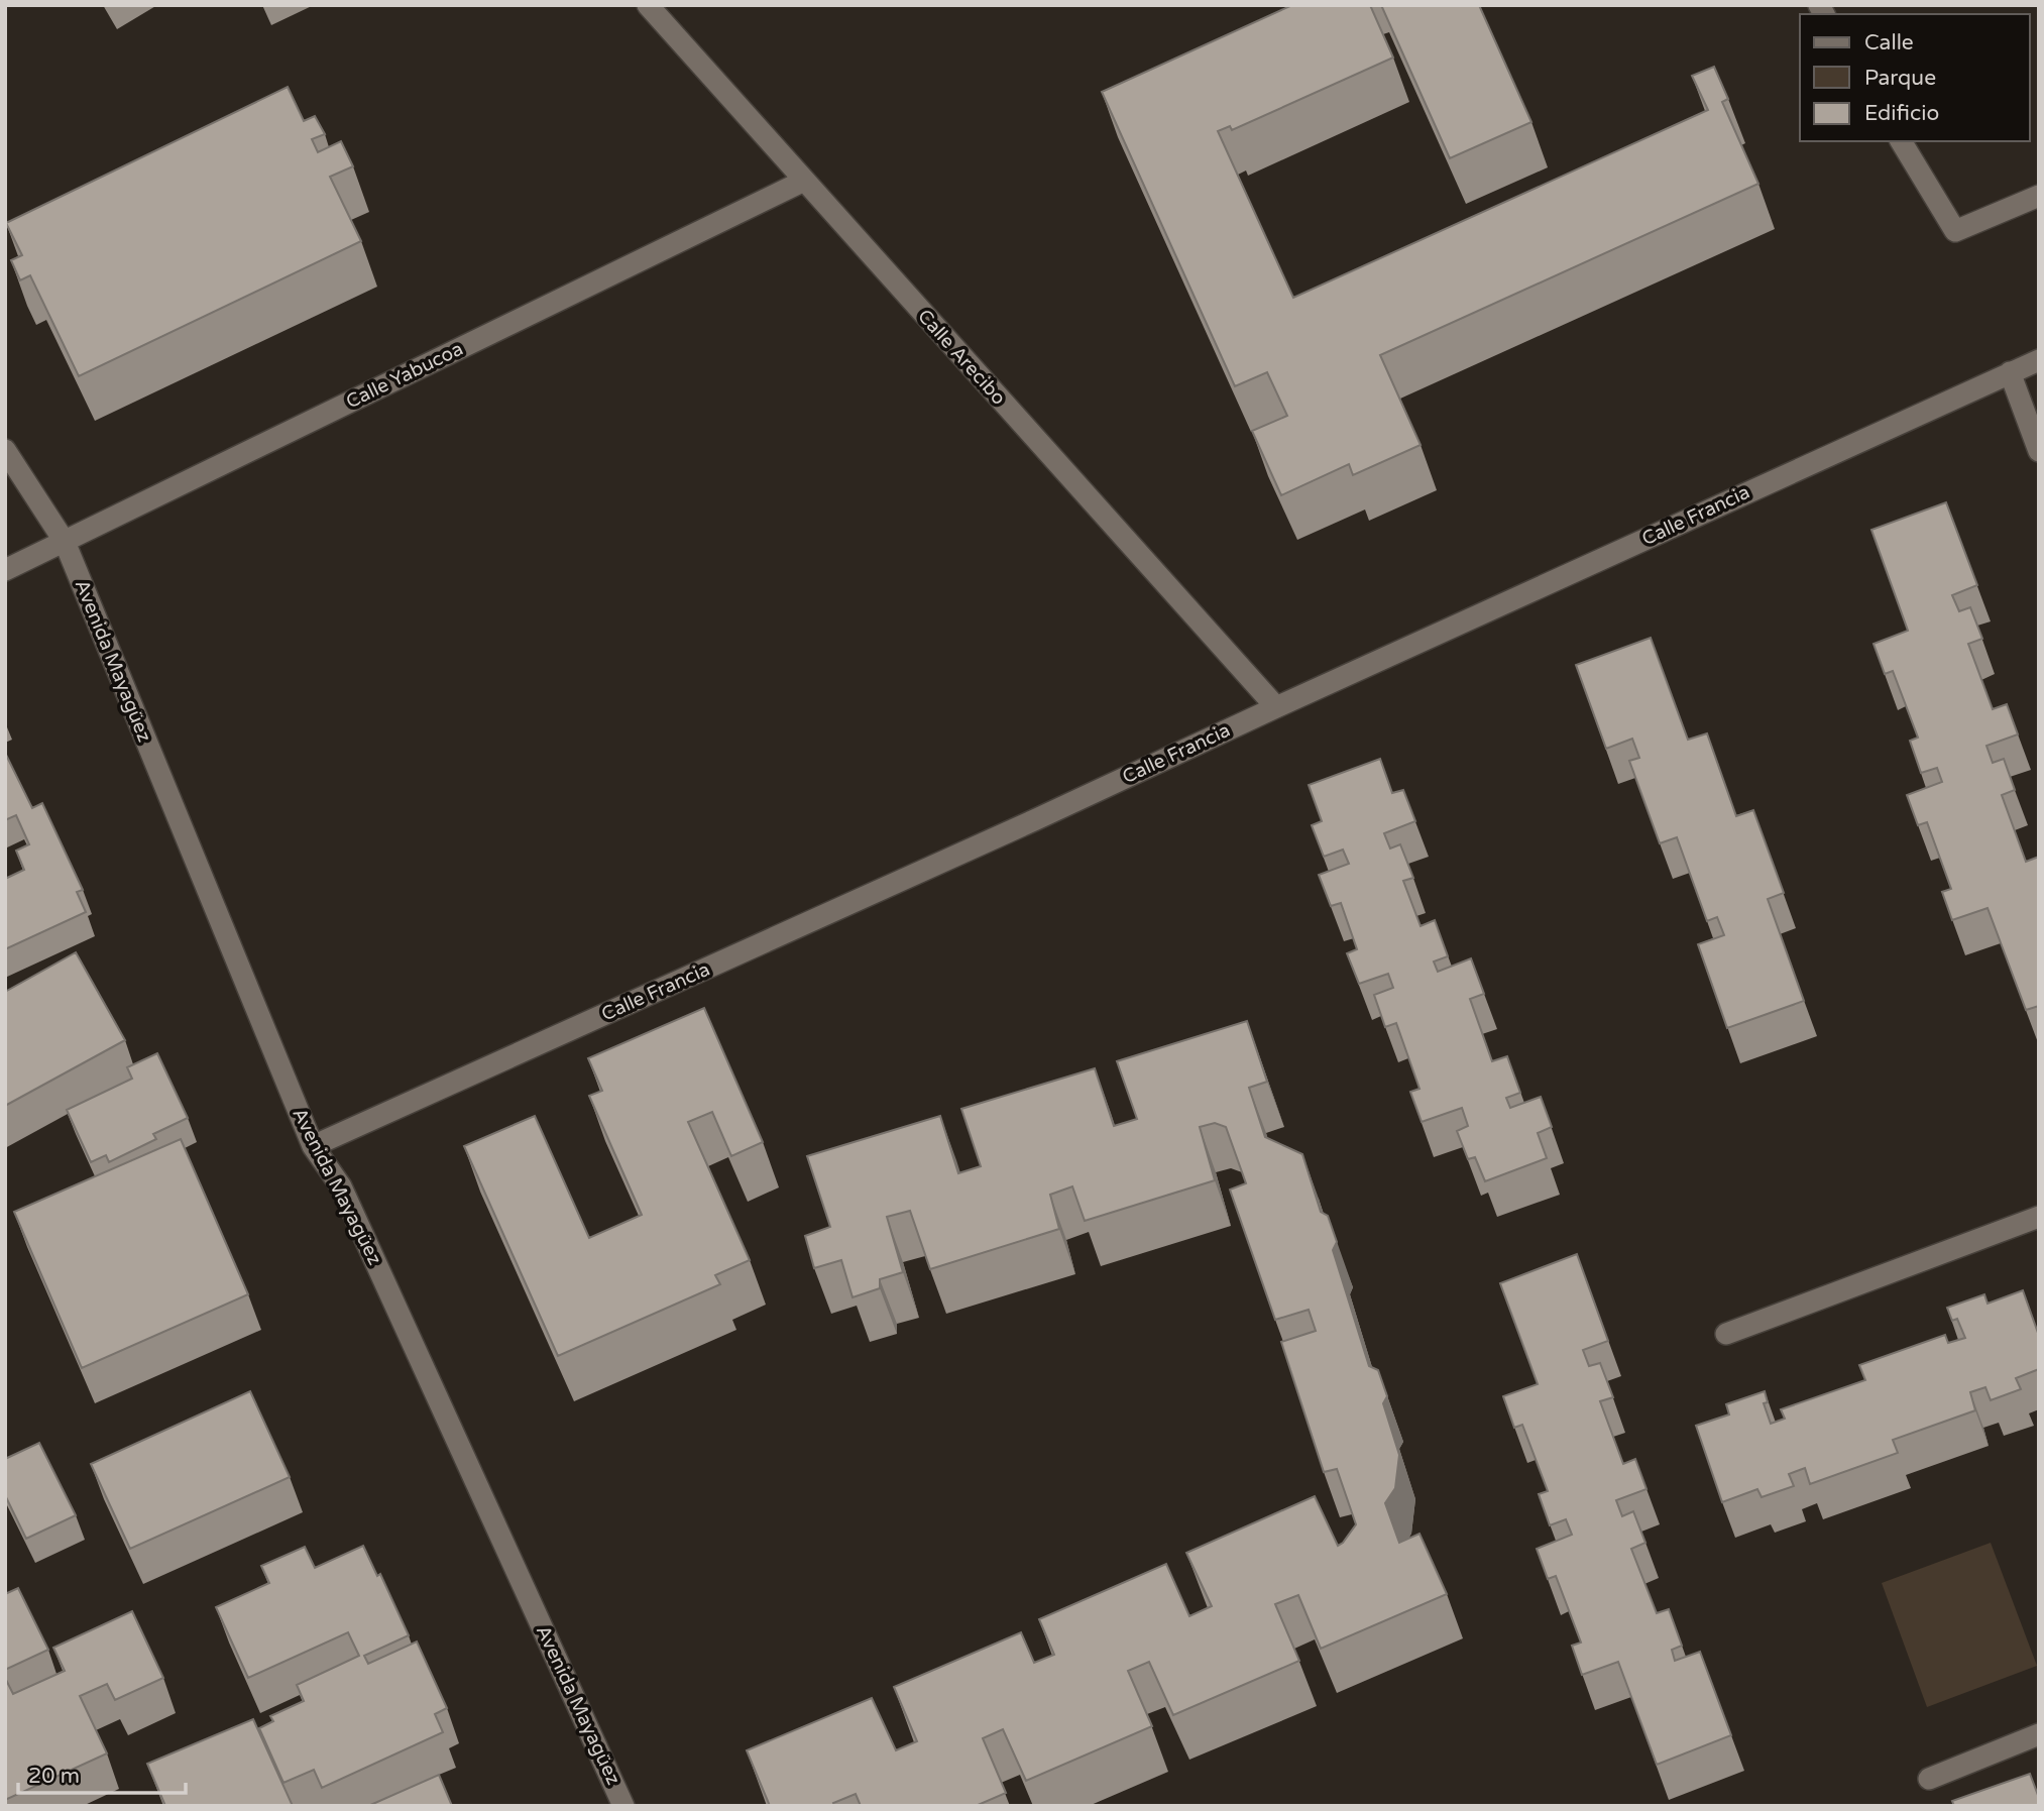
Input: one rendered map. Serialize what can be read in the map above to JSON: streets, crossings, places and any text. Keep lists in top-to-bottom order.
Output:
{
  "streets": {
    "street": [
      "Calle Arecibo",
      "Calle Yabucoa",
      "Calle Francia",
      "Avenida Mayagüez"
    ]
  },
  "crossings": [
    ["Calle Arecibo", "Calle Yabucoa"],
    ["Calle Arecibo", "Calle Francia"],
    ["Calle Yabucoa", "Avenida Mayagüez"],
    ["Calle Francia", "Avenida Mayagüez"]
  ],
  "legend": ["Calle", "Parque", "Edificio"],
  "scale_bar": "20 m"
}
